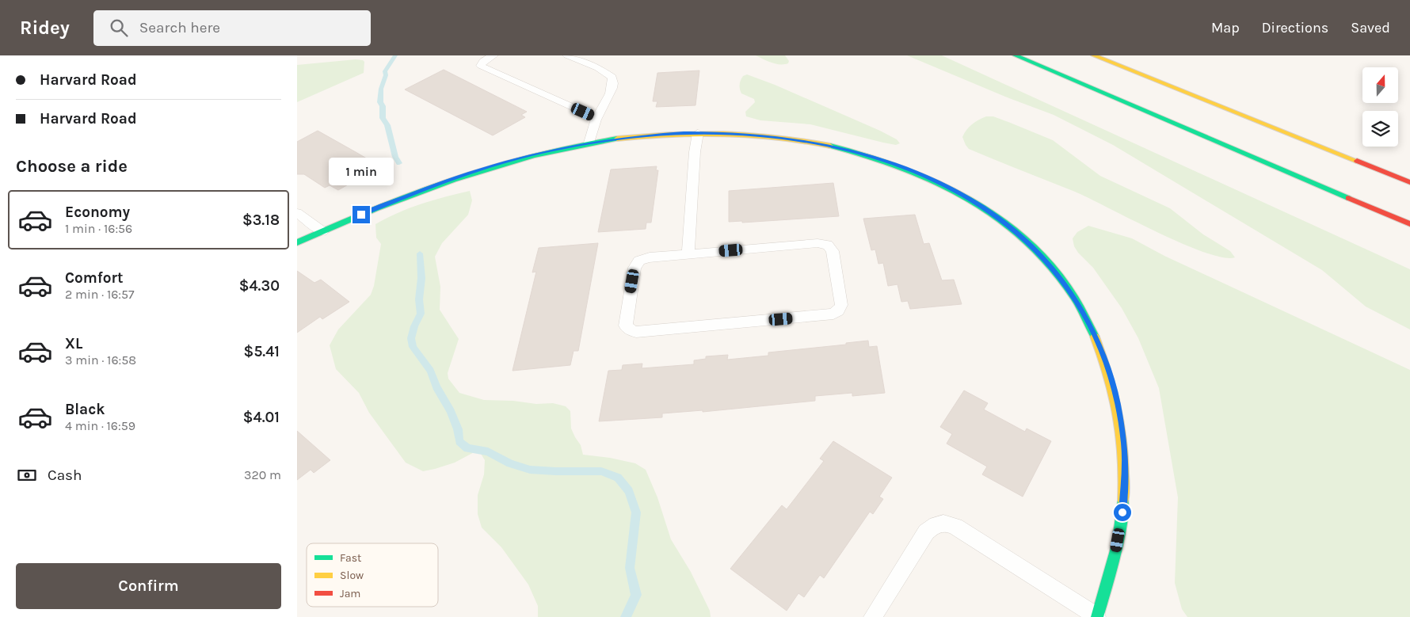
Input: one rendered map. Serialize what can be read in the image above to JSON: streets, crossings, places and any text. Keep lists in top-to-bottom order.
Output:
{
  "legend": ["Fast", "Slow", "Jam"],
  "north": "top",
  "page": {
    "header": "Ridey",
    "search": "Search here",
    "nav": ["Map", "Directions", "Saved"],
    "banner": ["Harvard Road", "Harvard Road"],
    "heading": "Choose a ride",
    "bubble": "1 min",
    "list": [
      {
        "name": "Economy",
        "note": "1 min · 16:56",
        "value": "$3.18"
      },
      {
        "name": "Comfort",
        "note": "2 min · 16:57",
        "value": "$4.30"
      },
      {
        "name": "XL",
        "note": "3 min · 16:58",
        "value": "$5.41"
      },
      {
        "name": "Black",
        "note": "4 min · 16:59",
        "value": "$4.01"
      }
    ],
    "pay": ["Cash", "320 m"],
    "buttons": "Confirm"
  }
}
